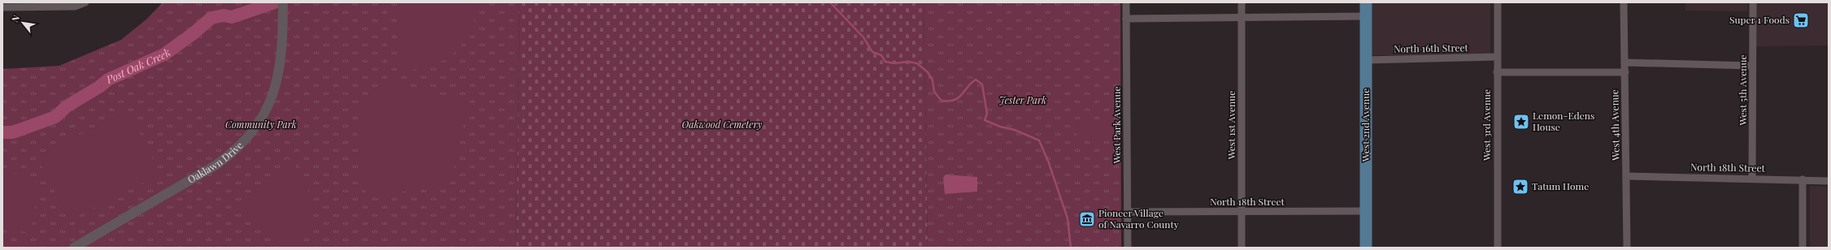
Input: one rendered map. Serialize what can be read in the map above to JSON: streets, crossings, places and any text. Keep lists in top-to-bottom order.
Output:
{
  "streets": {
    "main road": ["West 2nd Avenue"],
    "street": [
      "North 16th Street",
      "West 5th Avenue",
      "West Park Avenue",
      "West 1st Avenue",
      "West 3rd Avenue",
      "West 4th Avenue",
      "Oaklawn Drive",
      "North 18th Street"
    ]
  },
  "crossings": [
    ["North 16th Street", "West 2nd Avenue"],
    ["North 16th Street", "West 3rd Avenue"],
    ["West 5th Avenue", "North 18th Street"],
    ["West Park Avenue", "North 18th Street"],
    ["West 1st Avenue", "North 18th Street"],
    ["West 2nd Avenue", "North 18th Street"],
    ["West 4th Avenue", "North 18th Street"]
  ],
  "water": ["Post Oak Creek"],
  "parks": ["Jester Park", "Community Park", "Oakwood Cemetery"],
  "places": {
    "supermarket": ["Super 1 Foods"],
    "place": ["Lemon-Edens House", "Tatum Home"],
    "museum": ["Pioneer Village of Navarro County"]
  },
  "north": "top left"
}
